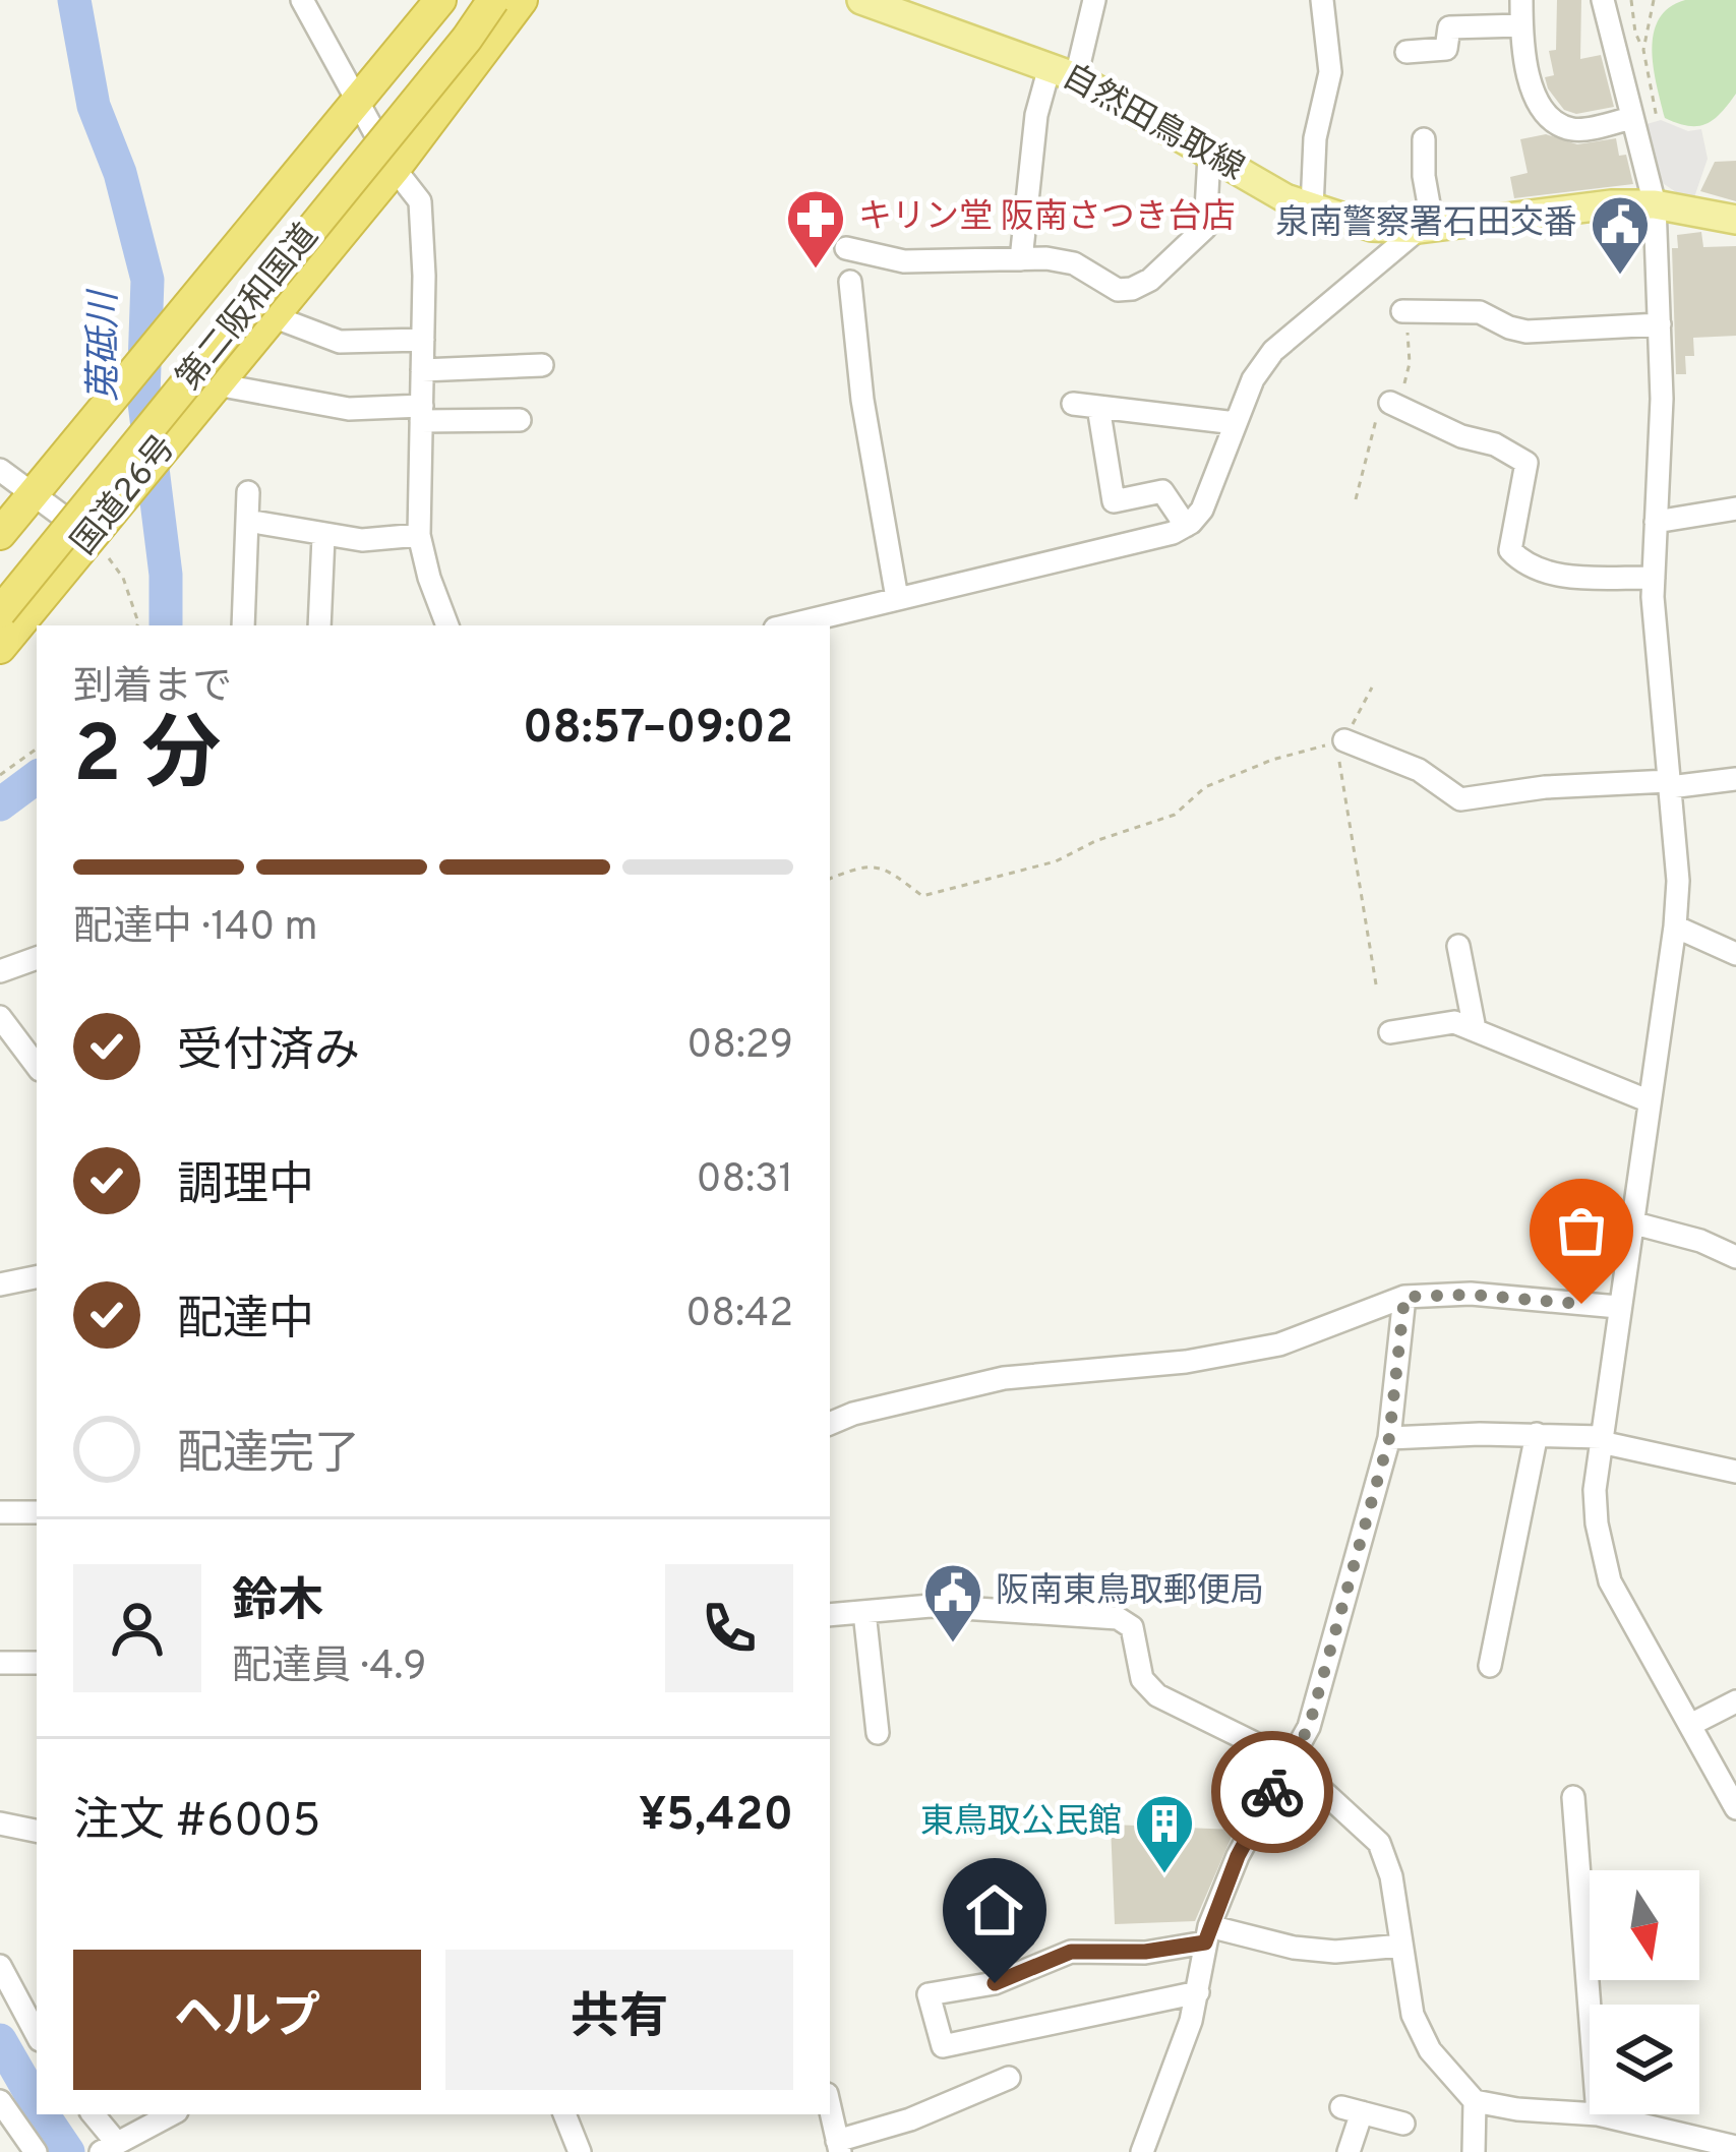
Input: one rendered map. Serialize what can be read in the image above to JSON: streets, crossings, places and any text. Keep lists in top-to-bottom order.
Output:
{
  "streets": {
    "highway": ["第二阪和国道", "国道26号"],
    "main road": ["自然田鳥取線"]
  },
  "water": ["莵砥川"],
  "places": {
    "pharmacy": ["キリン堂 阪南さつき台店"],
    "public building": ["泉南警察署石田交番", "阪南東鳥取郵便局"],
    "building": ["東鳥取公民館"]
  },
  "north": "bottom",
  "page": {
    "heading": ["2 分", "到着まで", "08:57–09:02"],
    "panel": [
      "鈴木",
      "配達員 · 4.9",
      "注文 #6005",
      "¥5,420"
    ],
    "bar": "配達中 · 140 m",
    "list": [
      ["受付済み", "08:29"],
      ["調理中", "08:31"],
      ["配達中", "08:42"],
      "配達完了"
    ],
    "buttons": ["ヘルプ", "共有"]
  }
}
